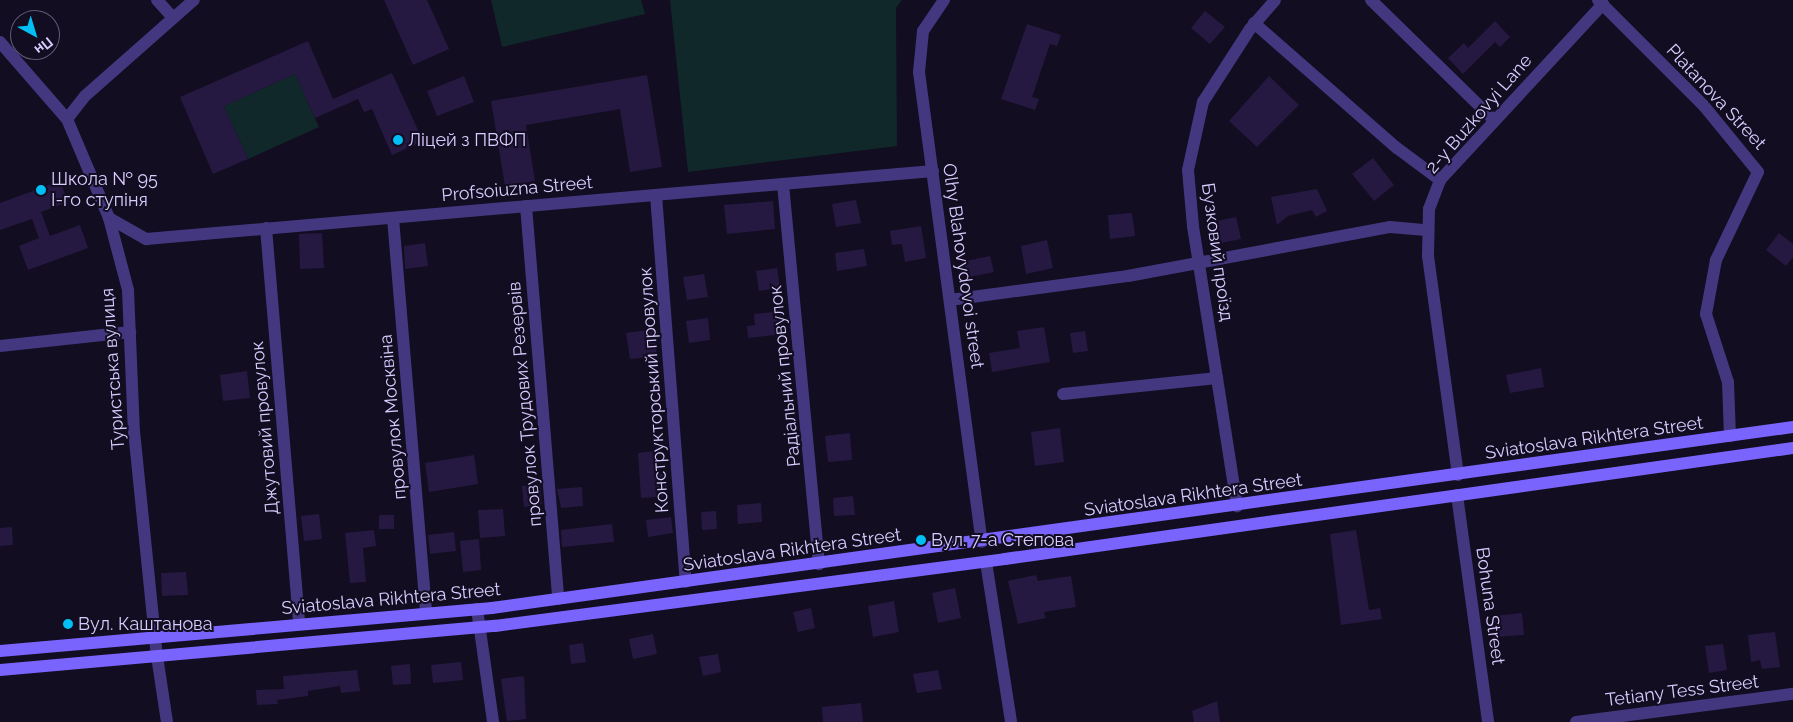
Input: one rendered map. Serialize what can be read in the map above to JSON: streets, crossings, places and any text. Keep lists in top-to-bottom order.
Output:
{
  "streets": {
    "main road": ["Sviatoslava Rikhtera Street"],
    "street": [
      "Platanova Street",
      "2-y Buzkovyi Lane",
      "Profsoiuzna Street",
      "Бузковий проїзд",
      "Olhy Blahovydovoi street",
      "Туристська вулиця",
      "Радіальний провулок",
      "Конструкторський провулок",
      "провулок Трудових Резервів",
      "провулок Москвіна",
      "Джутовий провулок",
      "Bohuna Street",
      "Tetiany Tess Street"
    ]
  },
  "crossings": [
    ["Platanova Street", "2-y Buzkovyi Lane"],
    ["Platanova Street", "Sviatoslava Rikhtera Street"],
    ["2-y Buzkovyi Lane", "Sviatoslava Rikhtera Street"],
    ["Profsoiuzna Street", "Olhy Blahovydovoi street"],
    ["Profsoiuzna Street", "Туристська вулиця"],
    ["Profsoiuzna Street", "Радіальний провулок"],
    ["Profsoiuzna Street", "Конструкторський провулок"],
    ["Profsoiuzna Street", "провулок Трудових Резервів"],
    ["Profsoiuzna Street", "провулок Москвіна"],
    ["Profsoiuzna Street", "Джутовий провулок"],
    ["Бузковий проїзд", "Sviatoslava Rikhtera Street"],
    ["Olhy Blahovydovoi street", "Sviatoslava Rikhtera Street"],
    ["Туристська вулиця", "Sviatoslava Rikhtera Street"],
    ["Радіальний провулок", "Sviatoslava Rikhtera Street"],
    ["Конструкторський провулок", "Sviatoslava Rikhtera Street"],
    ["провулок Трудових Резервів", "Sviatoslava Rikhtera Street"],
    ["провулок Москвіна", "Sviatoslava Rikhtera Street"],
    ["Джутовий провулок", "Sviatoslava Rikhtera Street"],
    ["Sviatoslava Rikhtera Street", "Bohuna Street"]
  ],
  "places": [
    "Ліцей з ПВФП",
    "Школа № 95 І-го ступіня",
    "Вул. 7-а Степова",
    "Вул. Каштанова"
  ],
  "north": "bottom right"
}
